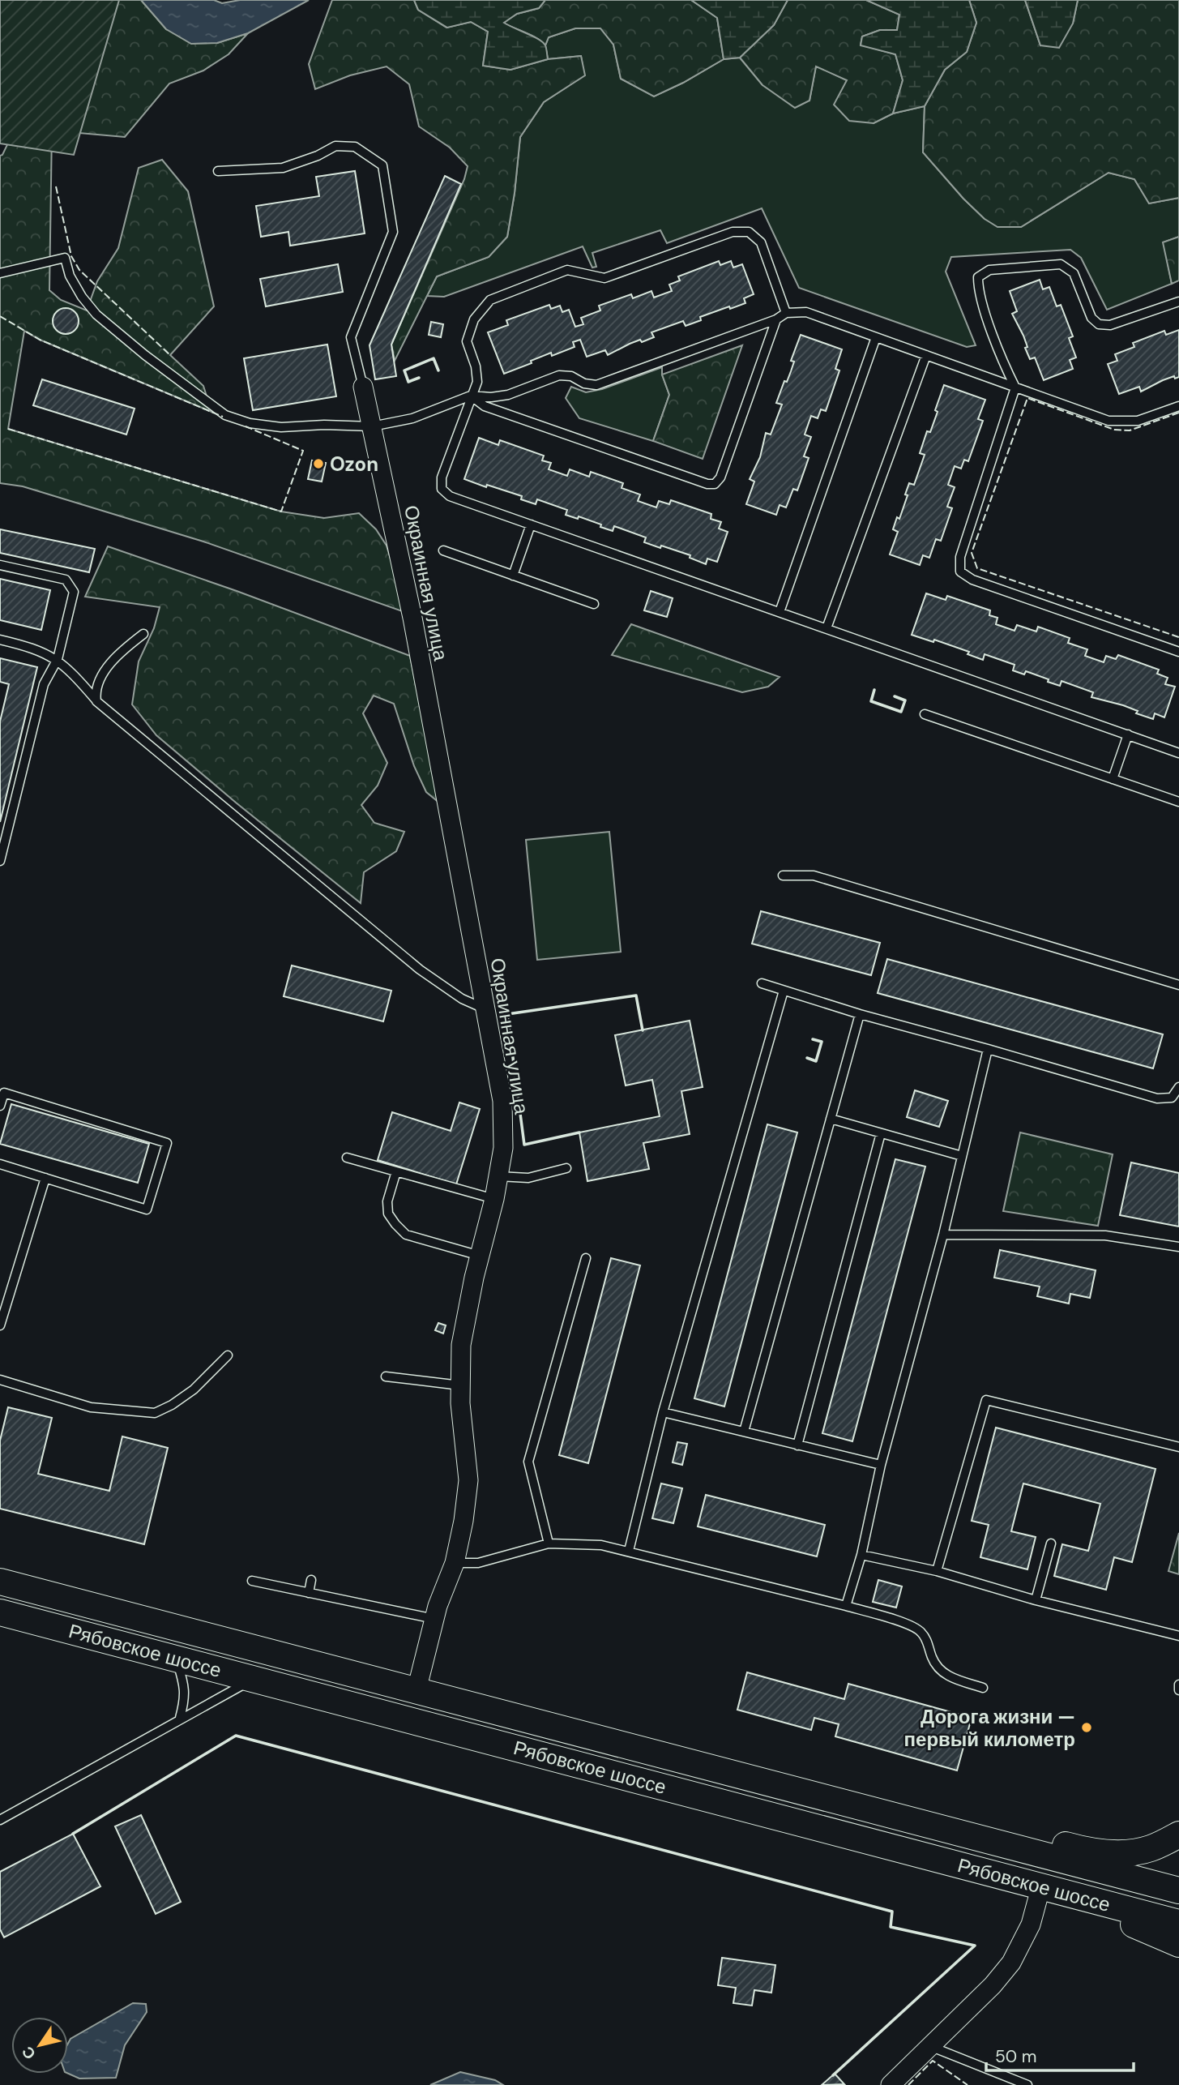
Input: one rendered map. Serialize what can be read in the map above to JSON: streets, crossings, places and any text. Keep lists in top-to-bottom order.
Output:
{
  "streets": {
    "main road": ["Рябовское шоссе"],
    "street": ["Окраинная улица"]
  },
  "crossings": [
    ["Окраинная улица", "Рябовское шоссе"]
  ],
  "places": ["Ozon", "Дорога жизни — первый километр"],
  "scale_bar": "50 m",
  "north": "bottom left"
}
